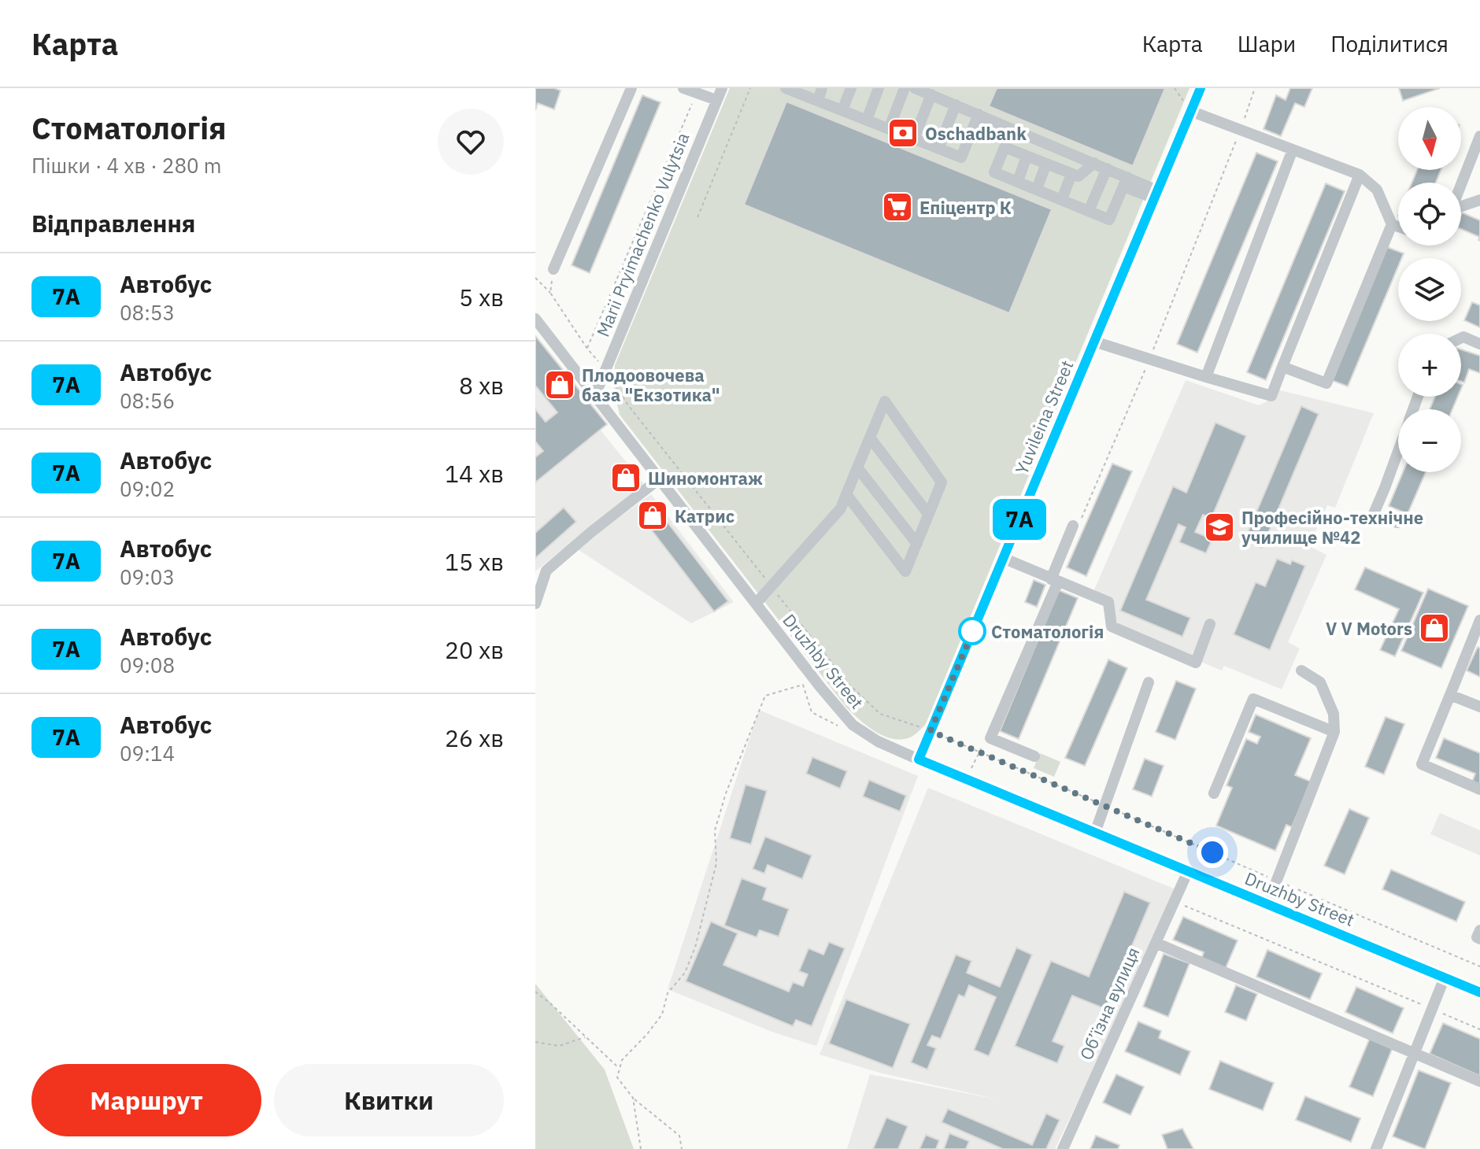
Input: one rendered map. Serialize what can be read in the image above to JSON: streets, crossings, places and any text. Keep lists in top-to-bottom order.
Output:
{
  "streets": {
    "street": [
      "Marii Pryimachenko Vulytsia",
      "Yuvileina Street",
      "Druzhby Street",
      "Об’їзна вулиця"
    ]
  },
  "crossings": [
    ["Marii Pryimachenko Vulytsia", "Druzhby Street"],
    ["Yuvileina Street", "Druzhby Street"],
    ["Druzhby Street", "Об’їзна вулиця"]
  ],
  "places": {
    "bank": ["Oschadbank"],
    "supermarket": ["Епіцентр К"],
    "shop": [
      "Плодоовочева база \"Екзотика\"",
      "Шиномонтаж",
      "Катрис",
      "V V Motors"
    ],
    "school or university": ["Професійно-технічне училище №42"],
    "other": ["Стоматологія"]
  },
  "lines": ["bus line 7А"],
  "north": "bottom",
  "page": {
    "header": "Карта",
    "nav": ["Карта", "Шари", "Поділитися"],
    "heading": [
      ["Стоматологія", "Пішки · 4 хв · 280 m"],
      "Відправлення"
    ],
    "on_map": "7А",
    "map_buttons": ["+", "−"],
    "list": [
      {
        "mark": "7А",
        "name": "Автобус",
        "note": "08:53",
        "value": "5 хв"
      },
      {
        "mark": "7А",
        "name": "Автобус",
        "note": "08:56",
        "value": "8 хв"
      },
      {
        "mark": "7А",
        "name": "Автобус",
        "note": "09:02",
        "value": "14 хв"
      },
      {
        "mark": "7А",
        "name": "Автобус",
        "note": "09:03",
        "value": "15 хв"
      },
      {
        "mark": "7А",
        "name": "Автобус",
        "note": "09:08",
        "value": "20 хв"
      },
      {
        "mark": "7А",
        "name": "Автобус",
        "note": "09:14",
        "value": "26 хв"
      }
    ],
    "buttons": ["Маршрут", "Квитки"]
  }
}
